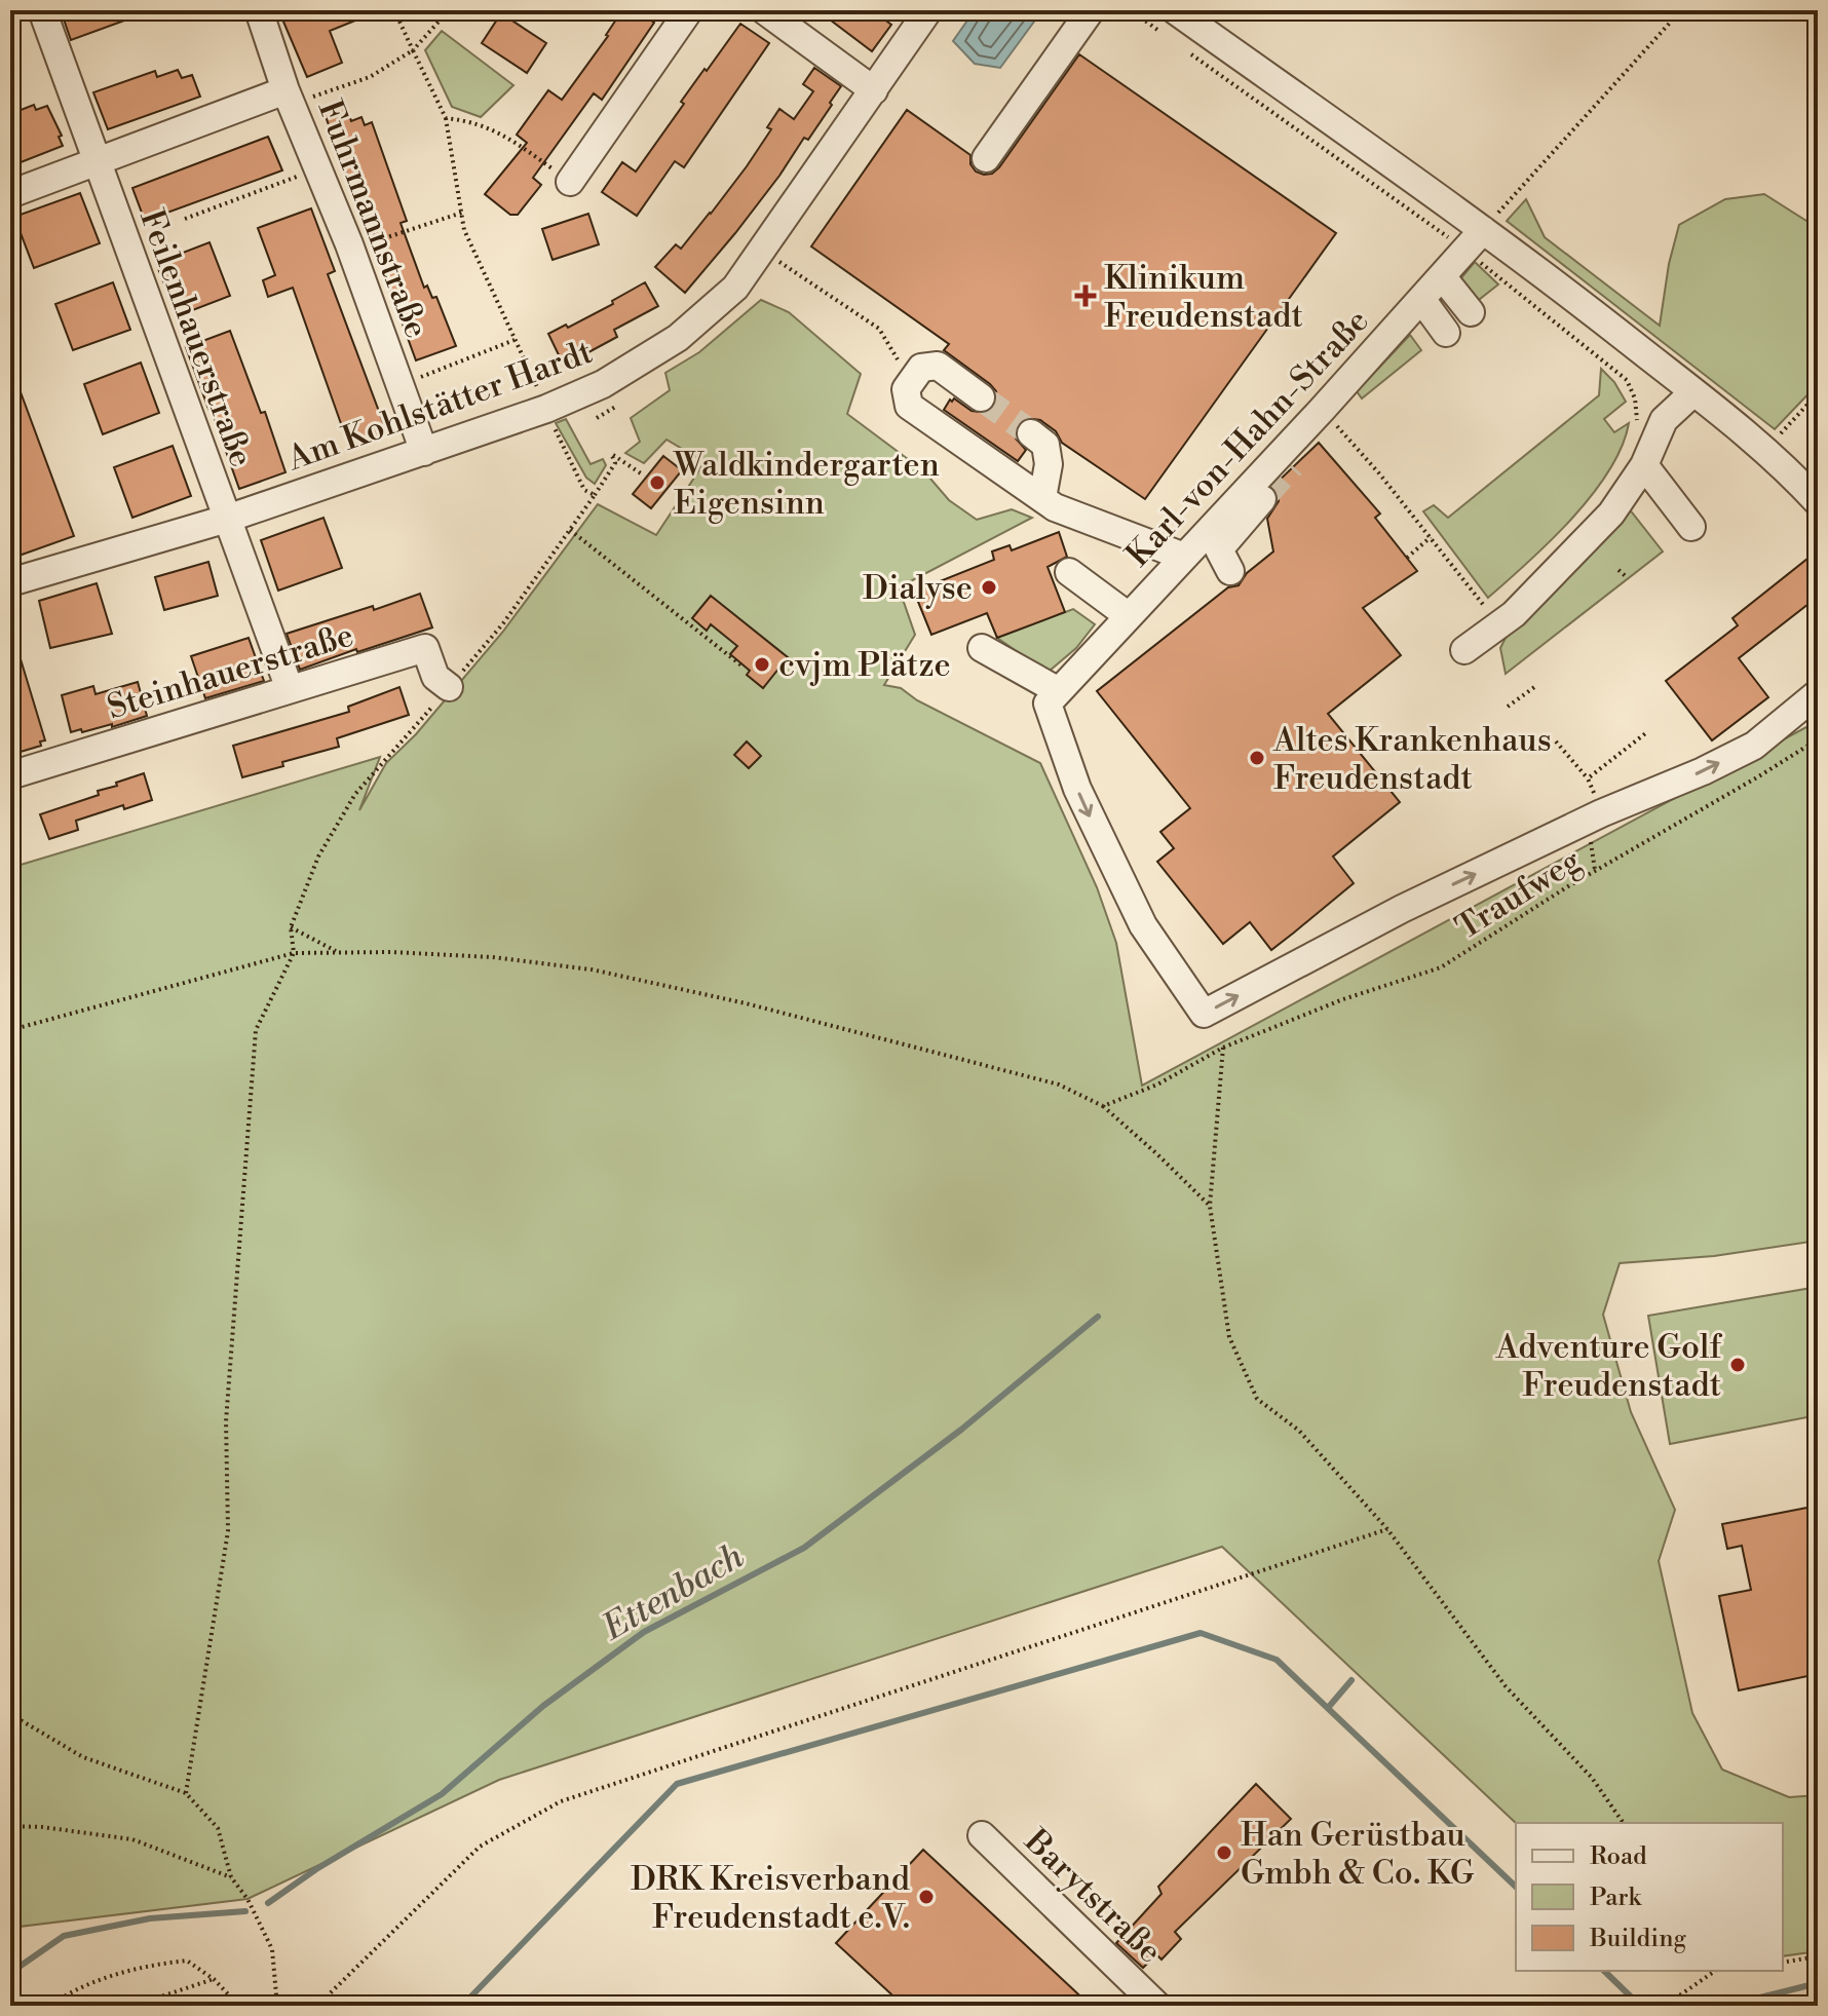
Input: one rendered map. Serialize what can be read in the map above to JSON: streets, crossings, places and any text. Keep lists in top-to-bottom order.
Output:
{
  "streets": {
    "street": [
      "Fuhrmannstraße",
      "Feilenhauerstraße",
      "Am Kohlstätter Hardt",
      "Karl-von-Hahn-Straße",
      "Steinhauerstraße",
      "Barytstraße"
    ],
    "path": ["Traufweg"]
  },
  "crossings": [
    ["Fuhrmannstraße", "Am Kohlstätter Hardt"],
    ["Feilenhauerstraße", "Am Kohlstätter Hardt"],
    ["Feilenhauerstraße", "Steinhauerstraße"]
  ],
  "water": ["Ettenbach"],
  "places": {
    "health": ["Klinikum Freudenstadt"],
    "other": [
      "Waldkindergarten Eigensinn",
      "Dialyse",
      "cvjm Plätze",
      "Altes Krankenhaus Freudenstadt",
      "Adventure Golf Freudenstadt",
      "Han Gerüstbau Gmbh & Co. KG",
      "DRK Kreisverband Freudenstadt e.V."
    ]
  },
  "legend": ["Road", "Park", "Building"]
}
